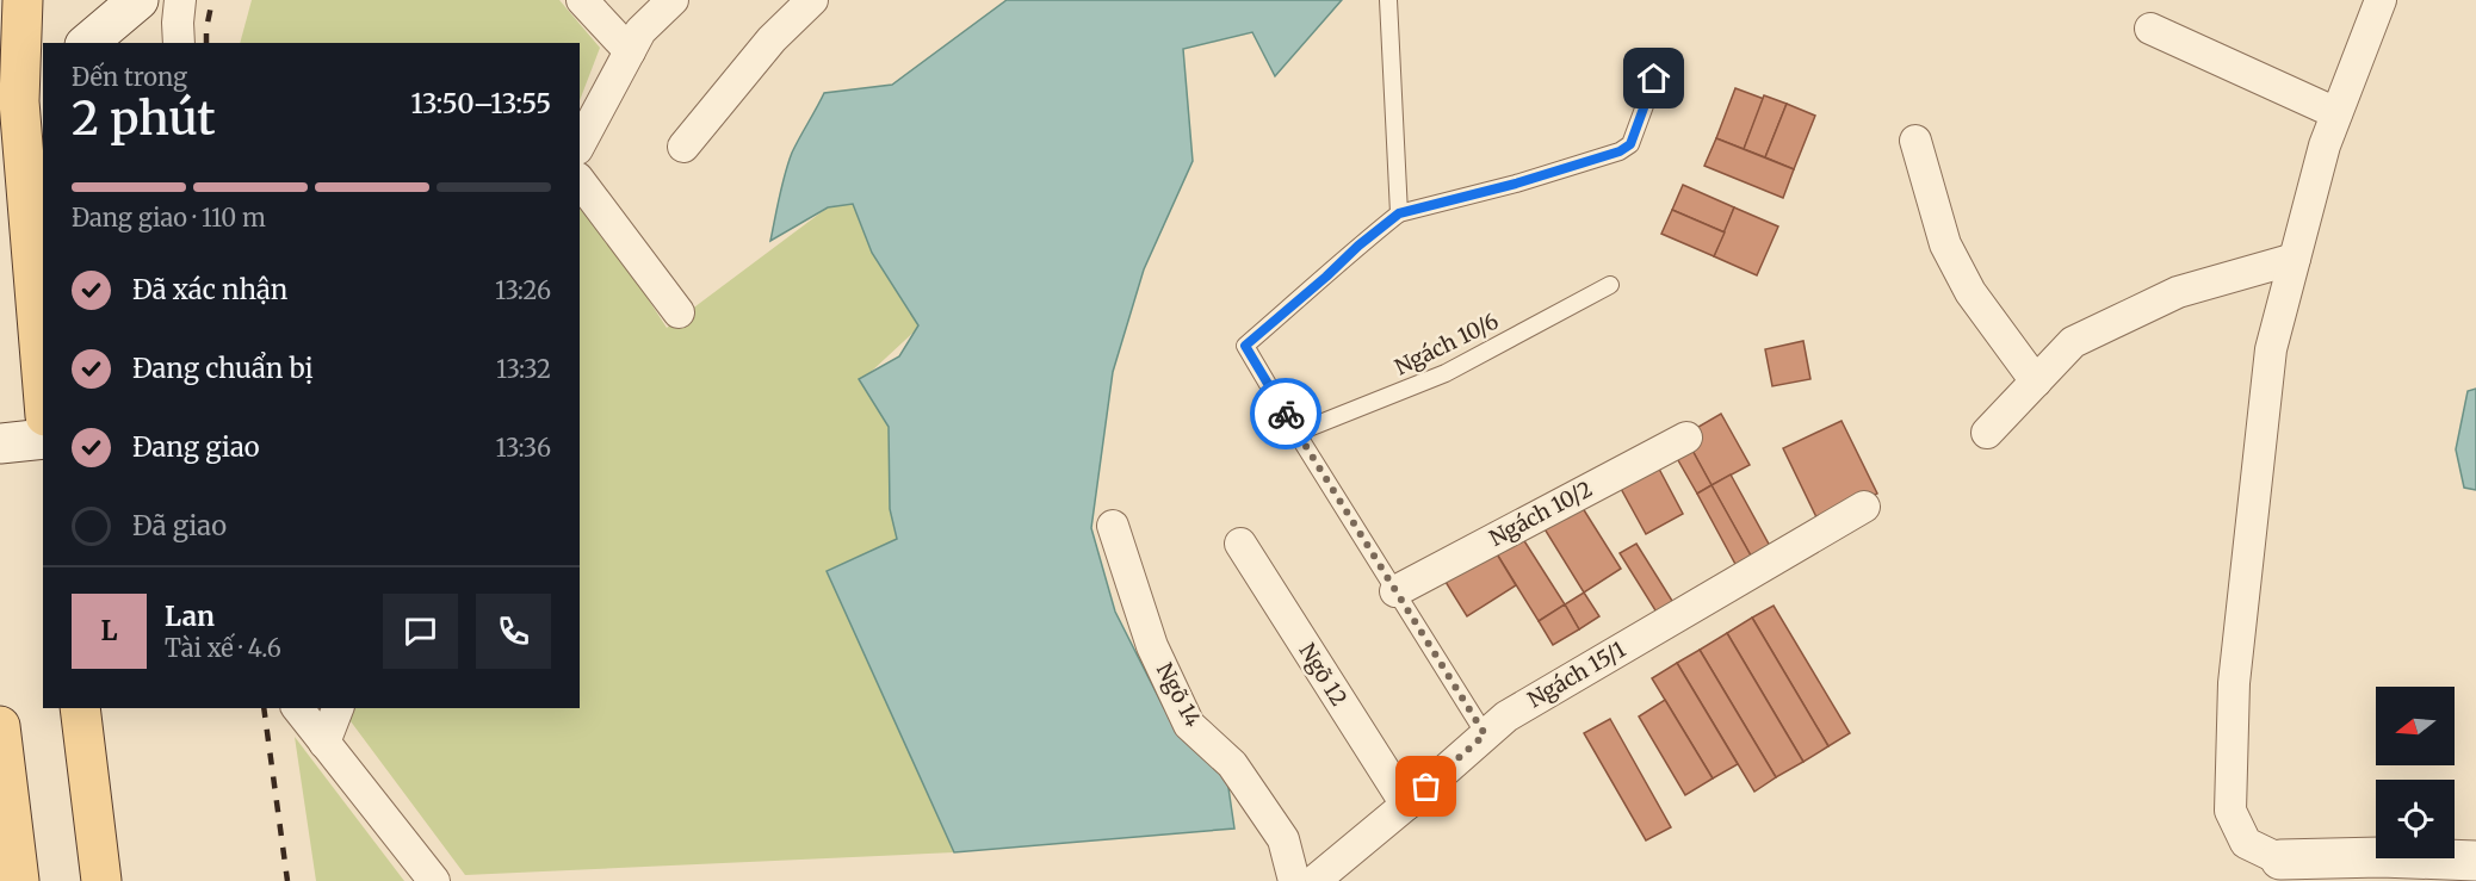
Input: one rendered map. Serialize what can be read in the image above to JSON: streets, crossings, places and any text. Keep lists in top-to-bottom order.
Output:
{
  "streets": {
    "street": [
      "Ngách 10/2",
      "Ngõ 12",
      "Ngách 15/1",
      "Ngõ 14"
    ],
    "lane": ["Ngách 10/6"]
  },
  "crossings": [
    ["Ngõ 12", "Ngách 15/1"]
  ],
  "north": "left",
  "page": {
    "heading": ["2 phút", "Đến trong", "13:50–13:55"],
    "panel": ["Lan", "Tài xế · 4.6"],
    "bar": "Đang giao · 110 m",
    "list": [
      ["Đã xác nhận", "13:26"],
      ["Đang chuẩn bị", "13:32"],
      ["Đang giao", "13:36"],
      "Đã giao"
    ],
    "round": "L"
  }
}
